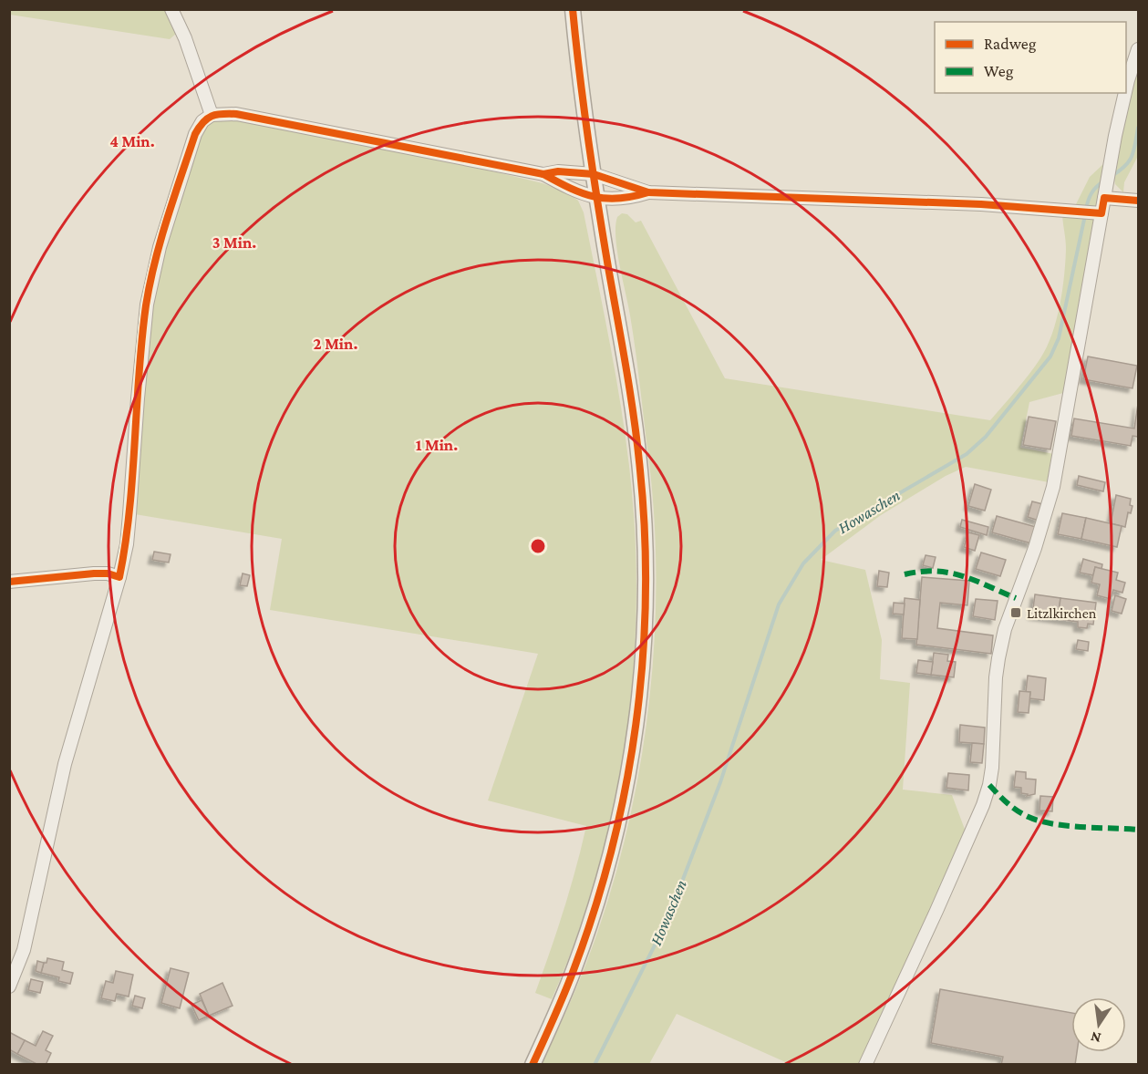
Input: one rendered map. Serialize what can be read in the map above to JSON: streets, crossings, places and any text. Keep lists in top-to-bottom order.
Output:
{
  "water": ["Howaschen"],
  "places": {
    "transit": ["Litzlkirchen"]
  },
  "legend": ["Radweg", "Weg"],
  "north": "bottom",
  "rings": [
    "4 Min.",
    "3 Min.",
    "2 Min.",
    "1 Min."
  ]
}
